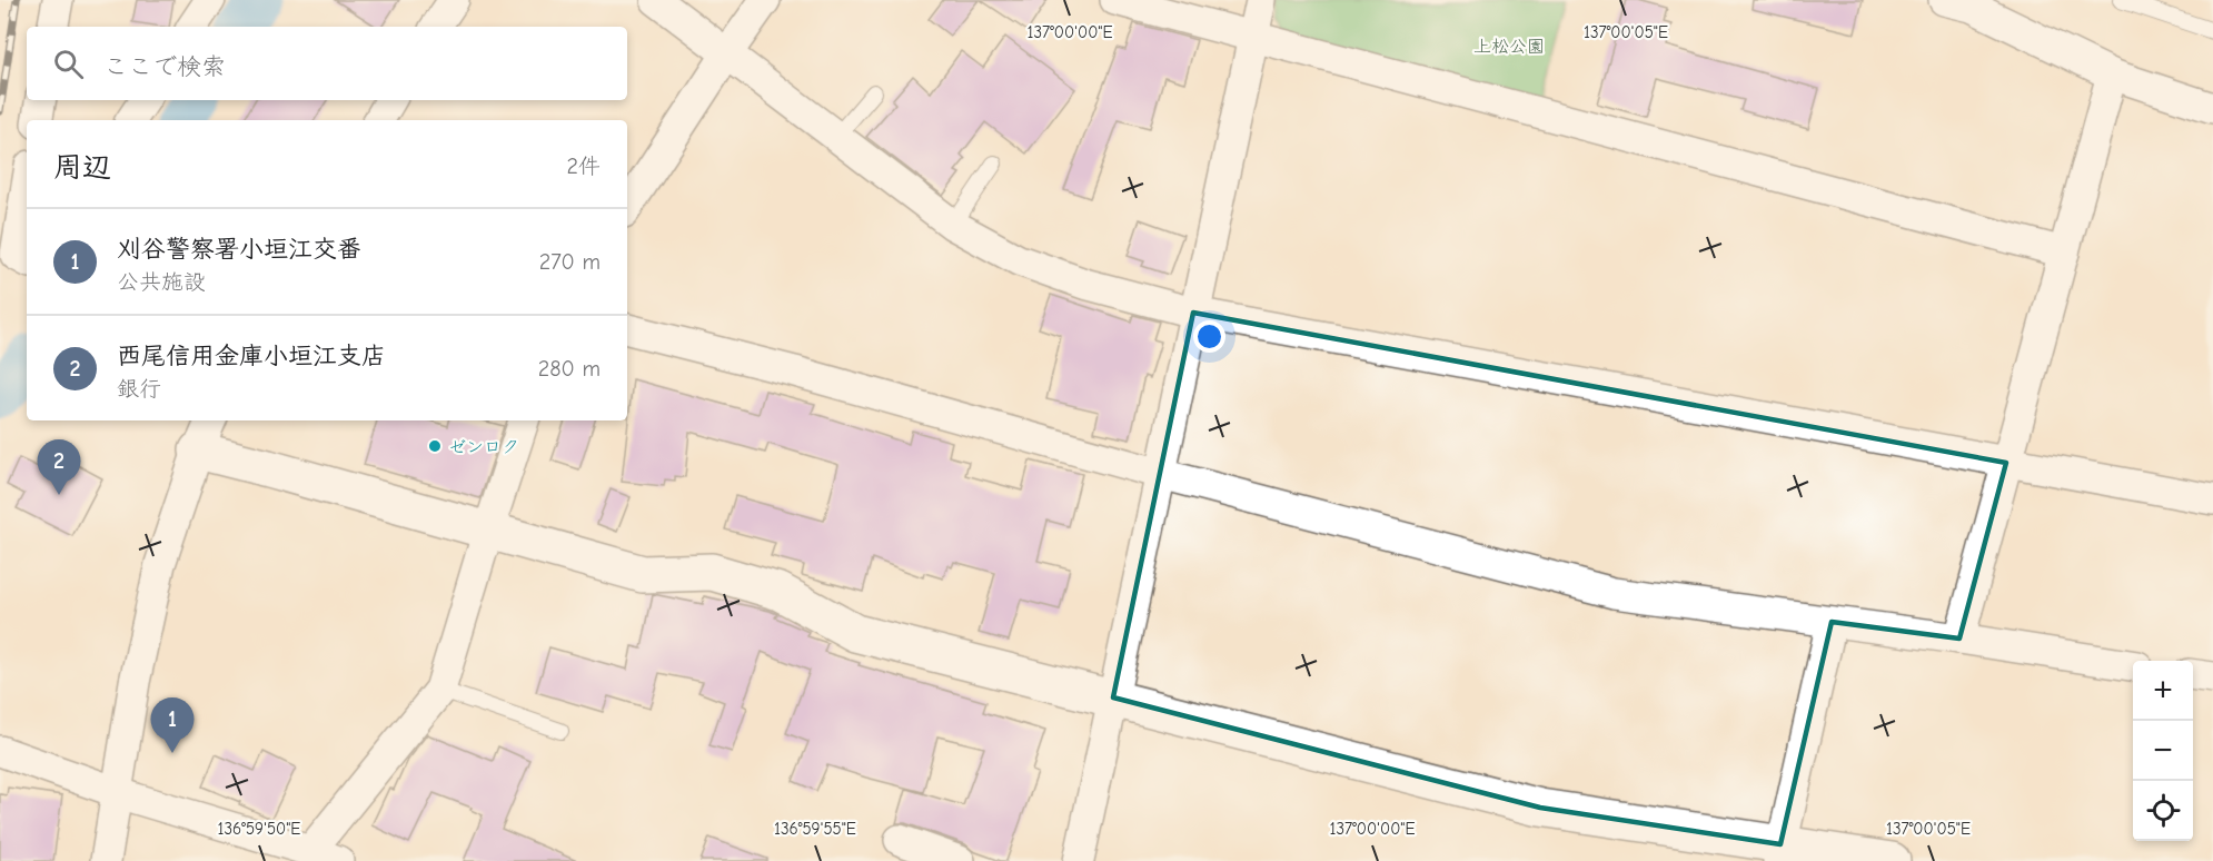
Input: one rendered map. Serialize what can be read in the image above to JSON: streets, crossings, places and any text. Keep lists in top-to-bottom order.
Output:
{
  "parks": ["上松公園"],
  "places": ["ゼンロク"],
  "page": {
    "search": "ここで検索",
    "heading": ["周辺", "2件"],
    "list": [
      {
        "mark": "1",
        "name": "刈谷警察署小垣江交番",
        "note": "公共施設",
        "value": "270 m"
      },
      {
        "mark": "2",
        "name": "西尾信用金庫小垣江支店",
        "note": "銀行",
        "value": "280 m"
      }
    ],
    "pins": ["2", "1"],
    "map_buttons": ["+", "−"]
  },
  "coordinates": [
    "137°00'00\"E",
    "137°00'05\"E",
    "136°59'50\"E",
    "136°59'55\"E"
  ]
}
